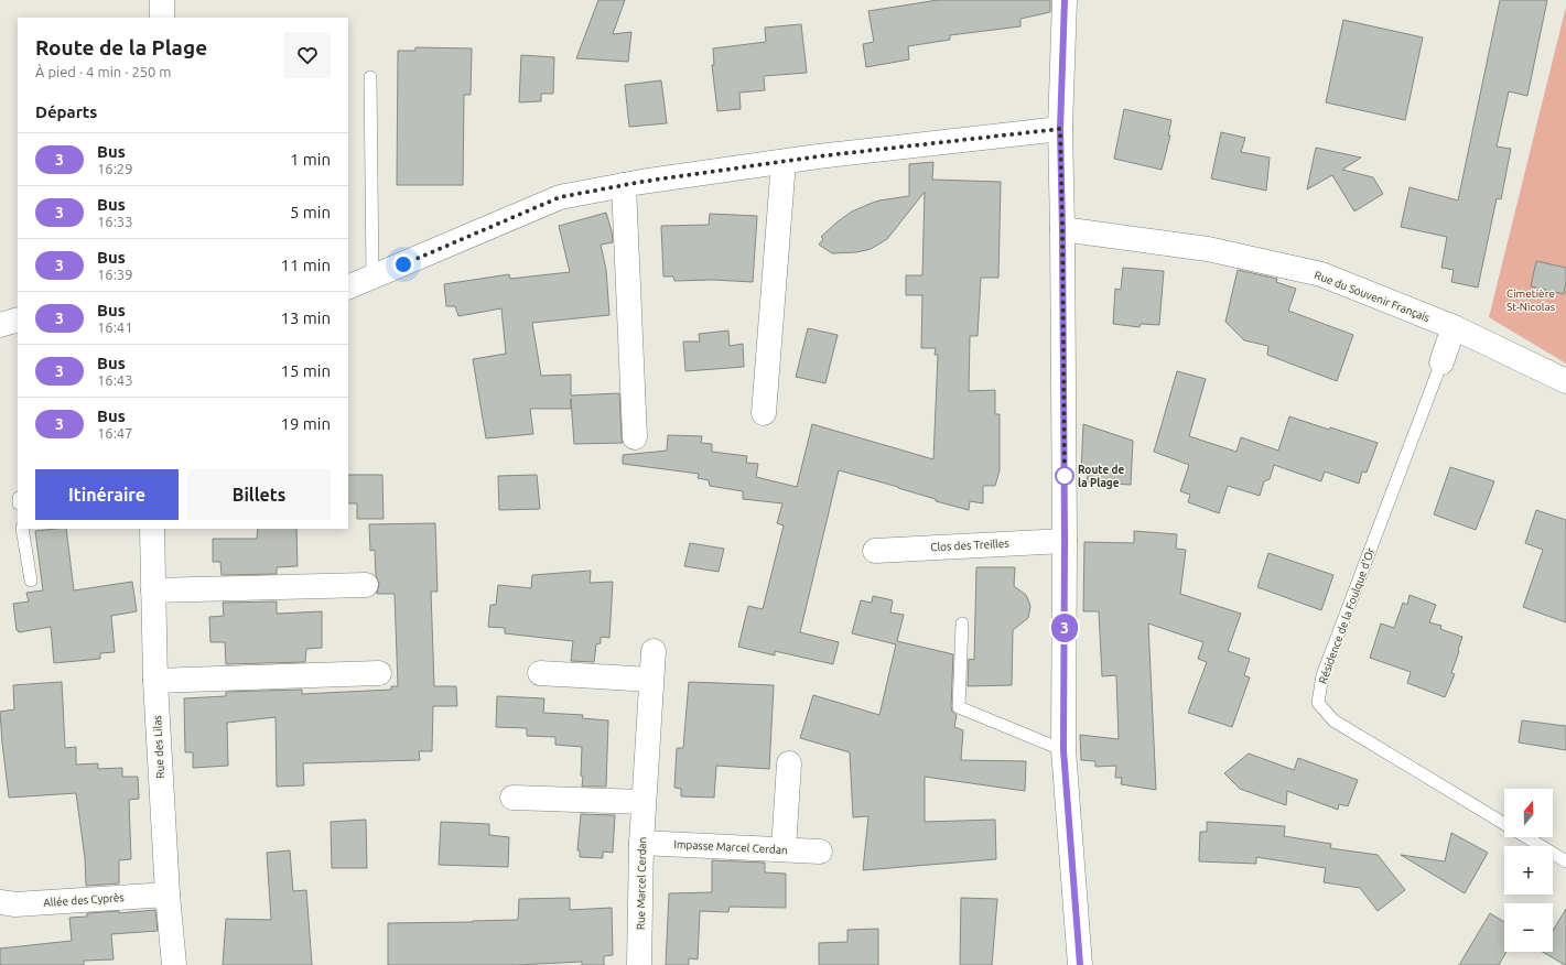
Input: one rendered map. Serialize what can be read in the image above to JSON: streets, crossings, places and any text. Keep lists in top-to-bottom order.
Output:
{
  "streets": {
    "street": [
      "Rue du Souvenir Français",
      "Clos des Treilles",
      "Rue des Lilas",
      "Impasse Marcel Cerdan",
      "Rue Marcel Cerdan",
      "Allée des Cyprès"
    ],
    "lane": ["Résidence de la Foulque d'Or"]
  },
  "crossings": [
    ["Rue des Lilas", "Allée des Cyprès"],
    ["Impasse Marcel Cerdan", "Rue Marcel Cerdan"]
  ],
  "parks": ["Cimetière St-Nicolas"],
  "places": ["Route de la Plage"],
  "lines": ["bus line 3"],
  "north": "top",
  "page": {
    "on_map": "3",
    "heading": [
      ["Route de la Plage", "À pied · 4 min · 250 m"],
      "Départs"
    ],
    "list": [
      {
        "mark": "3",
        "name": "Bus",
        "note": "16:29",
        "value": "1 min"
      },
      {
        "mark": "3",
        "name": "Bus",
        "note": "16:33",
        "value": "5 min"
      },
      {
        "mark": "3",
        "name": "Bus",
        "note": "16:39",
        "value": "11 min"
      },
      {
        "mark": "3",
        "name": "Bus",
        "note": "16:41",
        "value": "13 min"
      },
      {
        "mark": "3",
        "name": "Bus",
        "note": "16:43",
        "value": "15 min"
      },
      {
        "mark": "3",
        "name": "Bus",
        "note": "16:47",
        "value": "19 min"
      }
    ],
    "buttons": ["Itinéraire", "Billets"],
    "map_buttons": ["+", "−"]
  }
}
